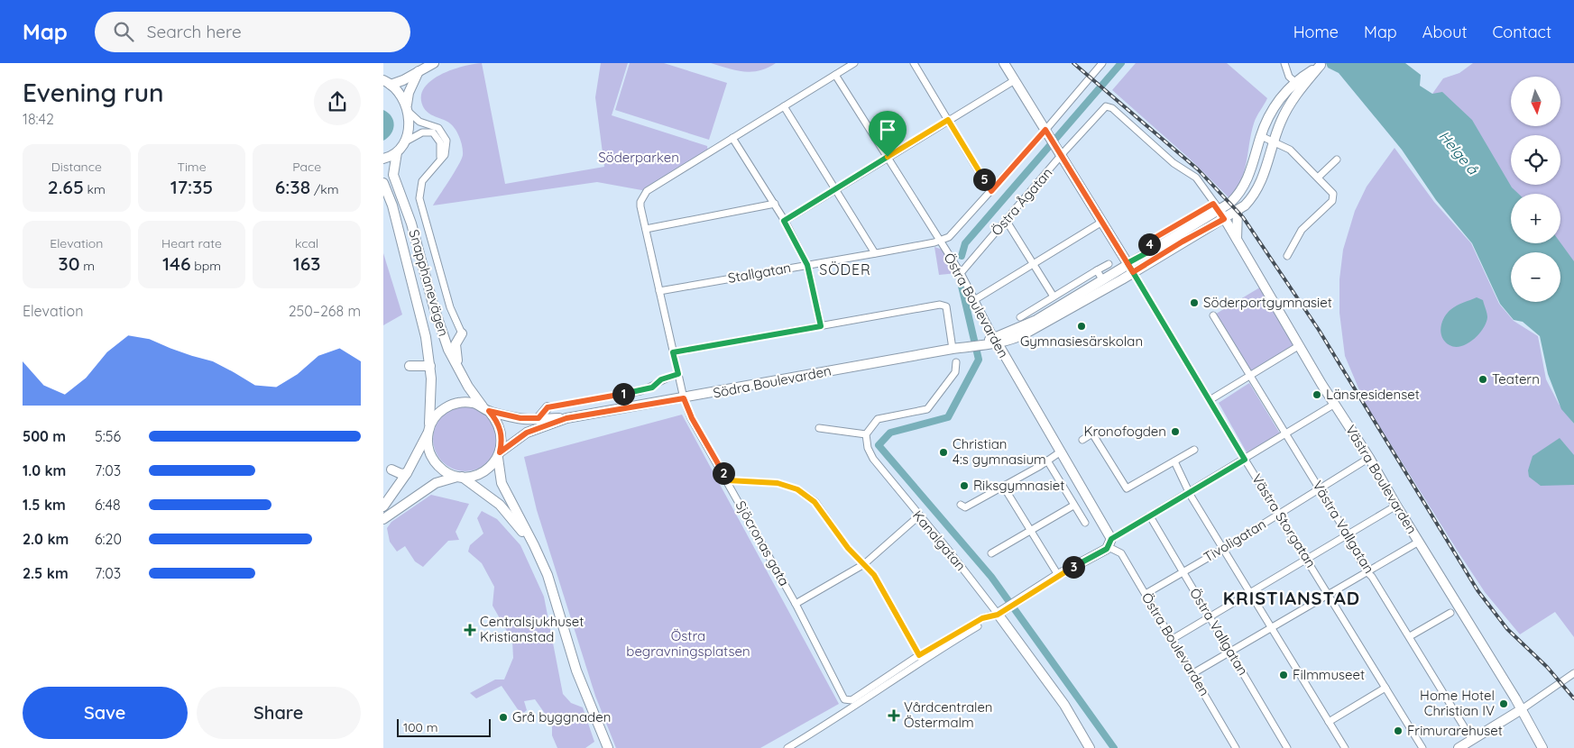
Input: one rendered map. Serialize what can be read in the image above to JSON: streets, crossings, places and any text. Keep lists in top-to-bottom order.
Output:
{
  "streets": {
    "main road": [
      "Snapphanevägen",
      "Östra Boulevarden",
      "Södra Boulevarden",
      "Västra Boulevarden",
      "Västra Storgatan",
      "Kanalgatan"
    ],
    "street": [
      "Östra Ågatan",
      "Stallgatan",
      "Västra Vallgatan",
      "Tivoligatan",
      "Sjöcronas gata",
      "Östra Vallgatan"
    ]
  },
  "crossings": [
    ["Östra Ågatan", "Östra Boulevarden"],
    ["Östra Ågatan", "Södra Boulevarden"],
    ["Östra Ågatan", "Västra Boulevarden"],
    ["Östra Ågatan", "Västra Storgatan"],
    ["Stallgatan", "Östra Boulevarden"],
    ["Stallgatan", "Sjöcronas gata"],
    ["Snapphanevägen", "Södra Boulevarden"],
    ["Östra Boulevarden", "Södra Boulevarden"],
    ["Östra Boulevarden", "Tivoligatan"],
    ["Södra Boulevarden", "Västra Boulevarden"],
    ["Södra Boulevarden", "Västra Storgatan"],
    ["Södra Boulevarden", "Sjöcronas gata"],
    ["Västra Boulevarden", "Tivoligatan"],
    ["Västra Storgatan", "Tivoligatan"],
    ["Västra Vallgatan", "Tivoligatan"],
    ["Tivoligatan", "Östra Vallgatan"]
  ],
  "districts": ["SÖDER", "KRISTIANSTAD"],
  "water": ["Helge å"],
  "parks": ["Söderparken", "Östra begravningsplatsen"],
  "places": {
    "other": [
      "Söderportgymnasiet",
      "Gymnasiesärskolan",
      "Teatern",
      "Länsresidenset",
      "Kronofogden",
      "Christian 4:s gymnasium",
      "Riksgymnasiet",
      "Filmmuseet",
      "Home Hotel Christian IV",
      "Grå byggnaden",
      "Frimurarehuset"
    ],
    "health": ["Centralsjukhuset Kristianstad", "Vårdcentralen Östermalm"]
  },
  "scale_bar": "100 m",
  "north": "bottom",
  "page": {
    "header": "Map",
    "search": "Search here",
    "nav": [
      "Home",
      "Map",
      "About",
      "Contact"
    ],
    "heading": ["Evening run", "18:42"],
    "map_buttons": ["+", "−"],
    "stats": [
      ["Distance", "2.65 km"],
      ["Time", "17:35"],
      ["Pace", "6:38 /km"],
      ["Elevation", "30 m"],
      ["Heart rate", "146 bpm"],
      ["kcal", "163"]
    ],
    "pins": [
      "5",
      "4",
      "1",
      "2",
      "3"
    ],
    "chart": ["Elevation", "250–268 m"],
    "list": [
      {
        "name": "500 m",
        "note": "5:56"
      },
      {
        "name": "1.0 km",
        "note": "7:03"
      },
      {
        "name": "1.5 km",
        "note": "6:48"
      },
      {
        "name": "2.0 km",
        "note": "6:20"
      },
      {
        "name": "2.5 km",
        "note": "7:03"
      }
    ],
    "buttons": ["Save", "Share"],
    "scale": "100 m"
  }
}
